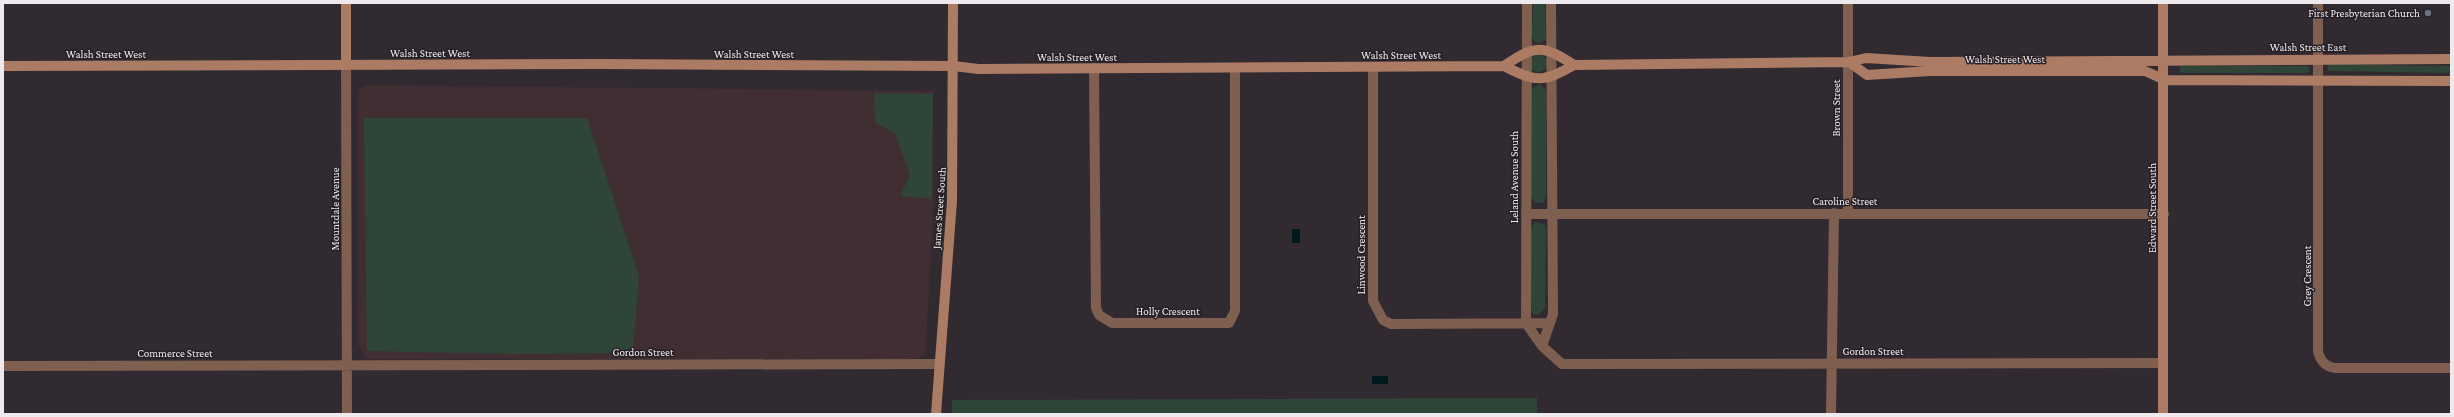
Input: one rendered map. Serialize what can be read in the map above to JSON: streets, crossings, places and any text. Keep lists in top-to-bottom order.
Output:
{
  "streets": {
    "street": [
      "Walsh Street East",
      "Walsh Street West",
      "Brown Street",
      "Leland Avenue South",
      "Caroline Street",
      "James Street South",
      "Edward Street South",
      "Mountdale Avenue",
      "Linwood Crescent",
      "Grey Crescent",
      "Holly Crescent",
      "Gordon Street",
      "Commerce Street"
    ]
  },
  "crossings": [
    ["Walsh Street East", "Walsh Street West"],
    ["Walsh Street East", "Edward Street South"],
    ["Walsh Street East", "Grey Crescent"],
    ["Walsh Street West", "Brown Street"],
    ["Walsh Street West", "Leland Avenue South"],
    ["Walsh Street West", "James Street South"],
    ["Walsh Street West", "Edward Street South"],
    ["Walsh Street West", "Mountdale Avenue"],
    ["Walsh Street West", "Linwood Crescent"],
    ["Walsh Street West", "Holly Crescent"],
    ["Brown Street", "Caroline Street"],
    ["Leland Avenue South", "Caroline Street"],
    ["Leland Avenue South", "Linwood Crescent"],
    ["Caroline Street", "Edward Street South"],
    ["James Street South", "Gordon Street"],
    ["Edward Street South", "Gordon Street"],
    ["Mountdale Avenue", "Gordon Street"],
    ["Mountdale Avenue", "Commerce Street"],
    ["Gordon Street", "Commerce Street"]
  ],
  "places": ["First Presbyterian Church"]
}
